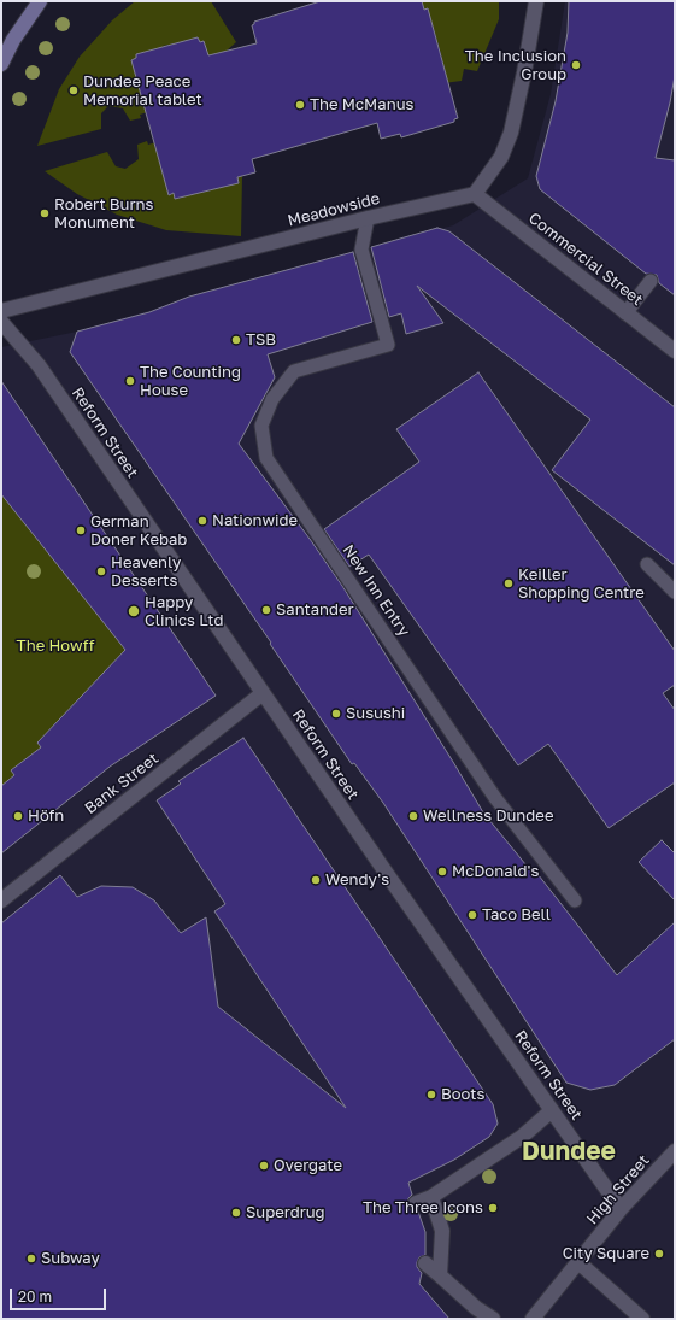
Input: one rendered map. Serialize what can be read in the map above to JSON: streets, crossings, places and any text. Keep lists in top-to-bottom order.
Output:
{
  "streets": {
    "street": [
      "Meadowside",
      "Commercial Street",
      "Reform Street",
      "Bank Street",
      "High Street"
    ],
    "lane": ["New Inn Entry"]
  },
  "crossings": [
    ["Meadowside", "Commercial Street"],
    ["Meadowside", "New Inn Entry"],
    ["Reform Street", "Bank Street"],
    ["Reform Street", "High Street"]
  ],
  "districts": ["Dundee"],
  "parks": ["The Howff"],
  "places": [
    "The Inclusion Group",
    "Dundee Peace Memorial tablet",
    "The McManus",
    "Robert Burns Monument",
    "TSB",
    "The Counting House",
    "Nationwide",
    "German Doner Kebab",
    "Heavenly Desserts",
    "Keiller Shopping Centre",
    "Santander",
    "Happy Clinics Ltd",
    "Susushi",
    "Höfn",
    "Wellness Dundee",
    "McDonald's",
    "Wendy's",
    "Taco Bell",
    "Boots",
    "Overgate",
    "The Three Icons",
    "Superdrug",
    "City Square",
    "Subway"
  ],
  "scale_bar": "20 m"
}
